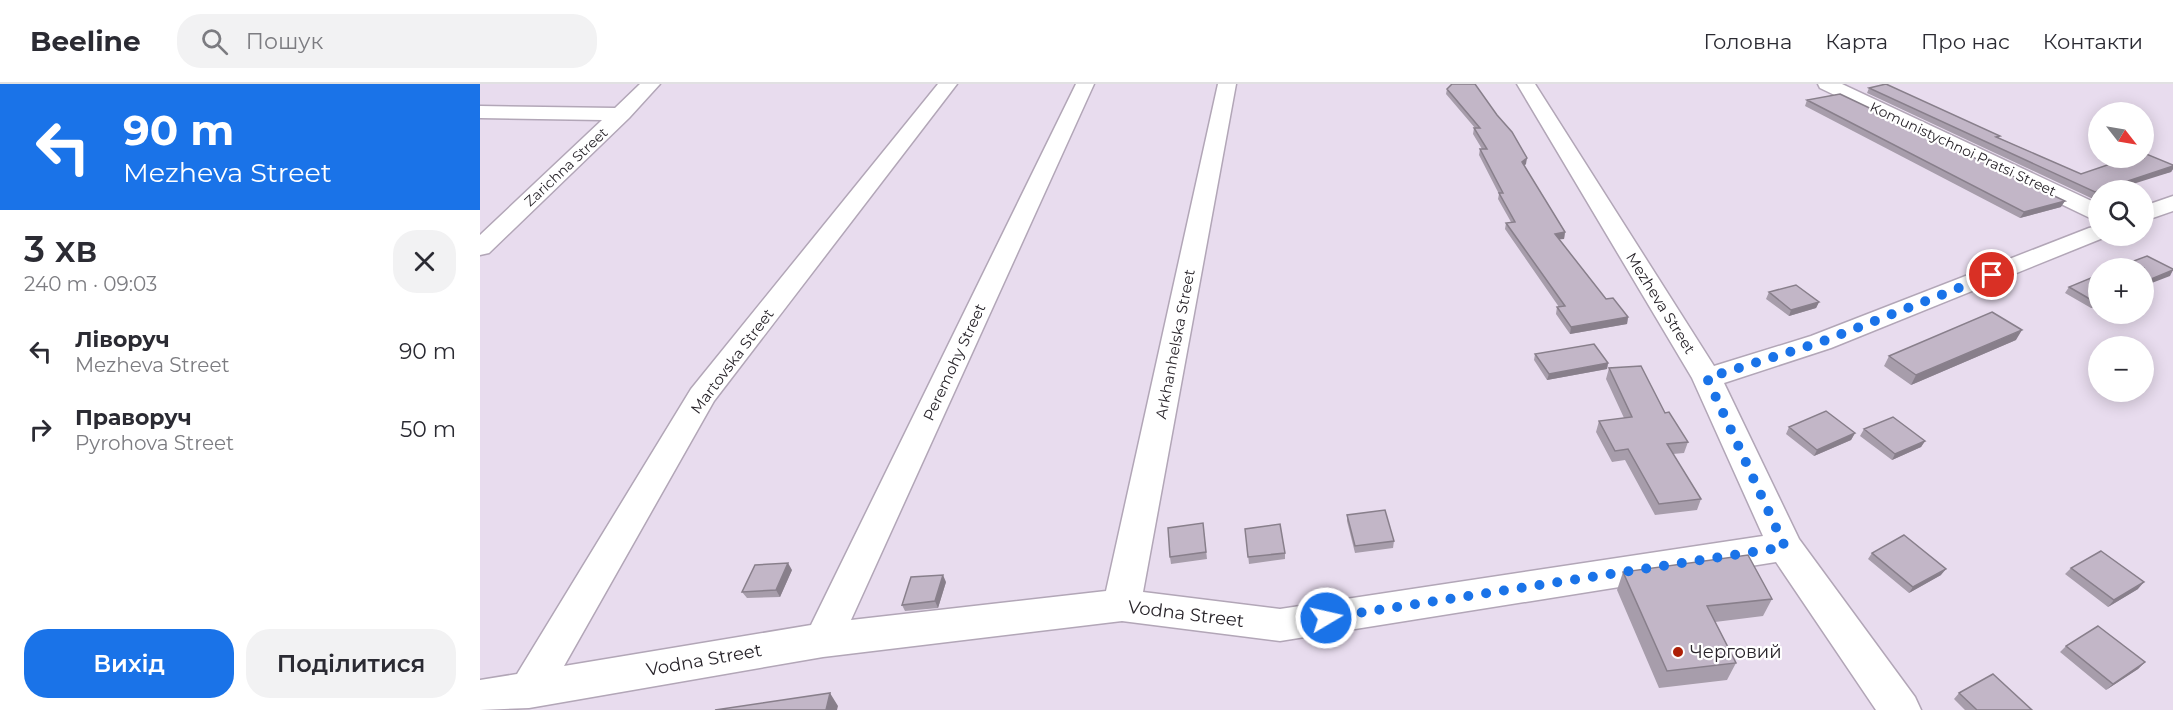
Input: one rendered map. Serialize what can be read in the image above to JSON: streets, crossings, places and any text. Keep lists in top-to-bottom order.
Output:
{
  "streets": {
    "street": [
      "Komunistychnoi Pratsi Street",
      "Zarichna Street",
      "Mezheva Street",
      "Arkhanhelska Street",
      "Martovska Street",
      "Peremohy Street",
      "Vodna Street"
    ]
  },
  "crossings": [
    ["Mezheva Street", "Vodna Street"],
    ["Arkhanhelska Street", "Vodna Street"],
    ["Martovska Street", "Vodna Street"],
    ["Peremohy Street", "Vodna Street"]
  ],
  "places": ["Черговий"],
  "north": "bottom right",
  "page": {
    "header": "Beeline",
    "search": "Пошук",
    "nav": [
      "Головна",
      "Карта",
      "Про нас",
      "Контакти"
    ],
    "turn": ["90 m", "Mezheva Street"],
    "map_buttons": ["+", "−"],
    "heading": ["3 хв", "240 m · 09:03"],
    "list": [
      {
        "name": "Ліворуч",
        "note": "Mezheva Street",
        "value": "90 m"
      },
      {
        "name": "Праворуч",
        "note": "Pyrohova Street",
        "value": "50 m"
      }
    ],
    "buttons": ["Вихід", "Поділитися"]
  }
}
